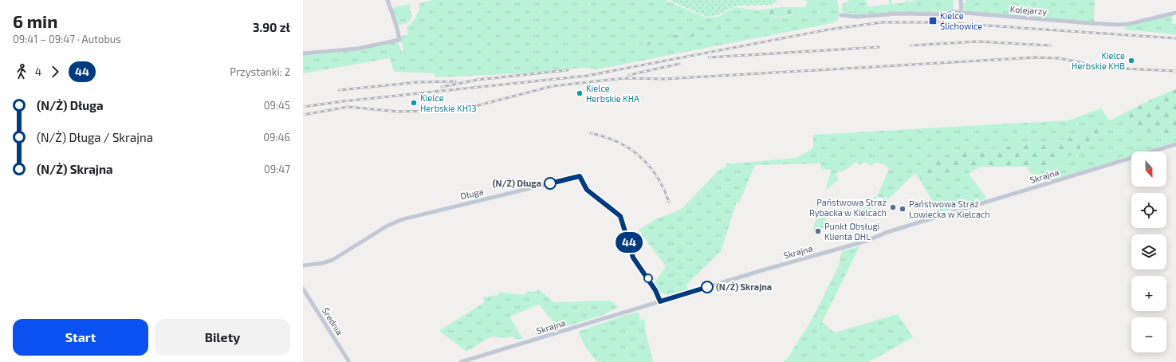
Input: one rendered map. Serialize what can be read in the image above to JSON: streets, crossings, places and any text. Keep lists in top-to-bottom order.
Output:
{
  "streets": {
    "street": [
      "Kolejarzy",
      "Skrajna",
      "Długa",
      "Średnia"
    ]
  },
  "crossings": [
    ["Skrajna", "Długa"]
  ],
  "places": {
    "transit": ["Kielce Ślichowice"],
    "other": [
      "Kielce Herbskie KHB",
      "Kielce Herbskie KHA",
      "Kielce Herbskie KH13",
      "(N/Ż) Długa",
      "Państwowa Straż Rybacka w Kielcach",
      "Państwowa Straż Łowiecka w Kielcach",
      "Punkt Obsługi Klienta DHL",
      "(N/Ż) Skrajna"
    ]
  },
  "lines": ["bus line 44"],
  "north": "bottom",
  "page": {
    "heading": ["6 min", "09:41 – 09:47 · Autobus", "3.90 zł"],
    "on_map": "44",
    "legs": ["4", "44", "Przystanki: 2"],
    "list": [
      {
        "name": "(N/Ż) Długa",
        "value": "09:45"
      },
      {
        "name": "(N/Ż) Długa / Skrajna",
        "value": "09:46"
      },
      {
        "name": "(N/Ż) Skrajna",
        "value": "09:47"
      }
    ],
    "map_buttons": ["+", "−"],
    "buttons": ["Start", "Bilety"]
  }
}
